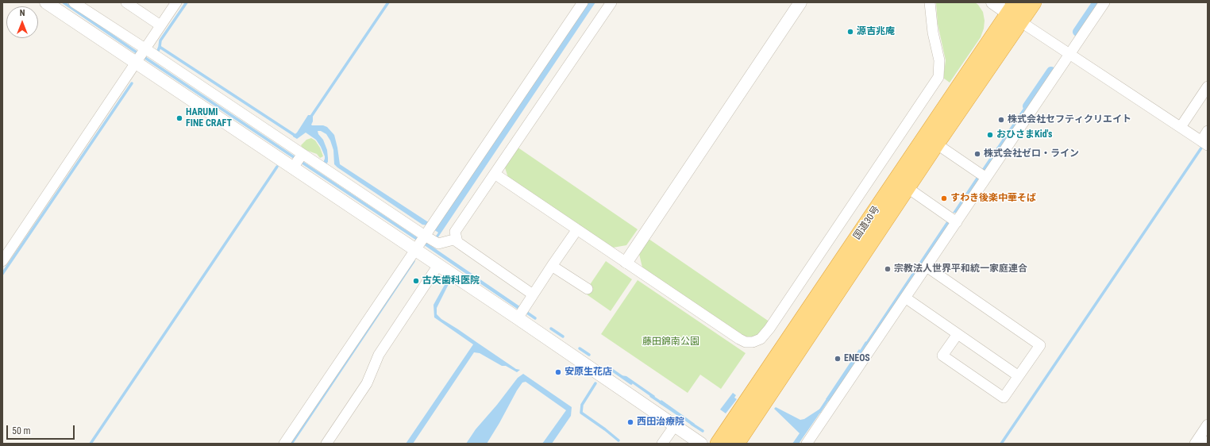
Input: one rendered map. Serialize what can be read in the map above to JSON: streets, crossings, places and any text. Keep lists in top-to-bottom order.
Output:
{
  "streets": {
    "highway": ["国道30号"]
  },
  "parks": ["藤田錦南公園"],
  "places": [
    "源吉兆庵",
    "HARUMI FINE CRAFT",
    "株式会社セフティクリエイト",
    "おひさまKid's",
    "株式会社ゼロ・ライン",
    "すわき後楽中華そば",
    "宗教法人世界平和統一家庭連合",
    "古矢歯科医院",
    "ENEOS",
    "安原生花店",
    "西田治療院"
  ],
  "scale_bar": "50 m",
  "north": "top"
}
